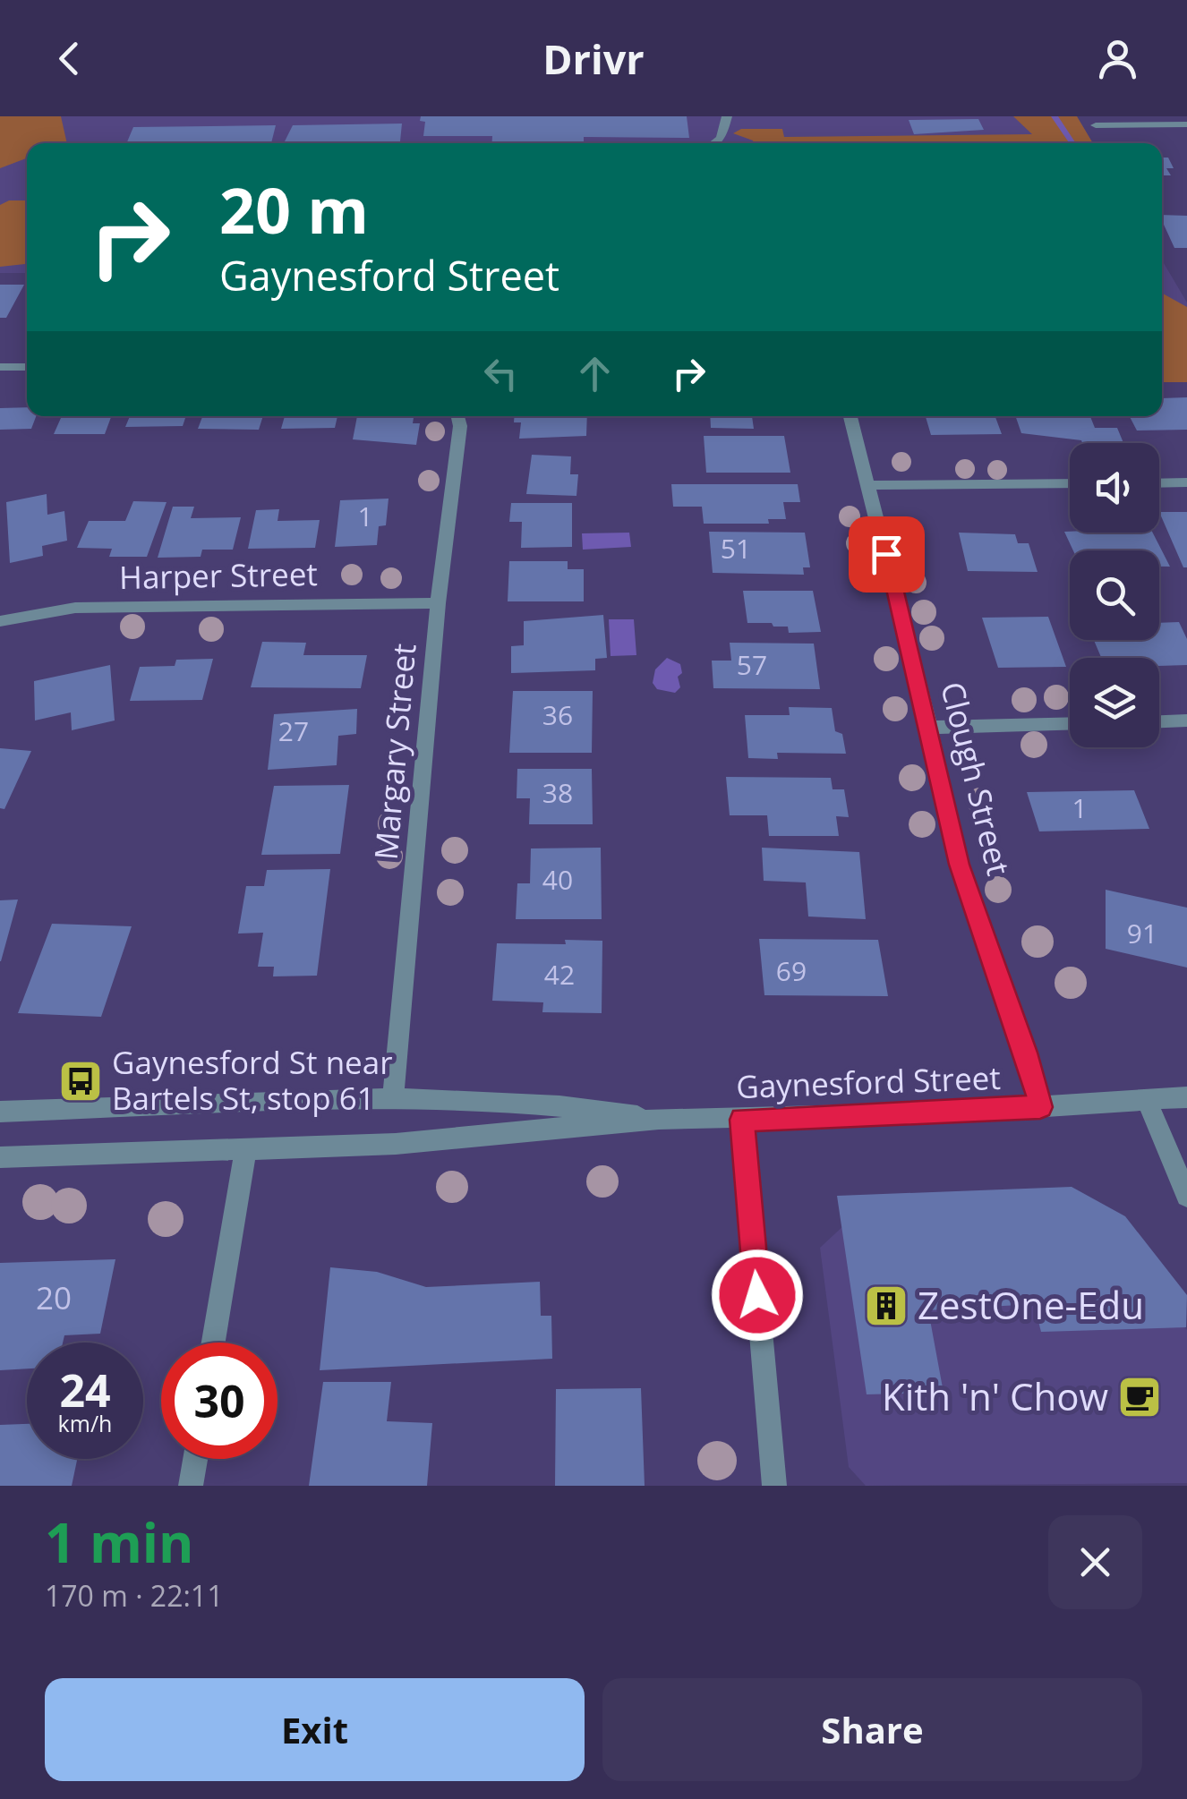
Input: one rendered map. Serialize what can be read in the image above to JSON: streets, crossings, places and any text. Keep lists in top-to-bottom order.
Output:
{
  "streets": {
    "street": [
      "Harper Street",
      "Margary Street",
      "Clough Street",
      "Gaynesford Street"
    ]
  },
  "crossings": [
    ["Harper Street", "Margary Street"],
    ["Margary Street", "Gaynesford Street"],
    ["Clough Street", "Gaynesford Street"]
  ],
  "places": {
    "bus stop": ["Gaynesford St near Bartels St, stop 61"],
    "building": ["ZestOne-Edu"],
    "cafe": ["Kith 'n' Chow"]
  },
  "house_numbers": [
    "1",
    "51",
    "57",
    "36",
    "27",
    "38",
    "1",
    "40",
    "91",
    "69",
    "42",
    "20"
  ],
  "page": {
    "header": "Drivr",
    "turn": ["20 m", "Gaynesford Street"],
    "speed": "24 km/h",
    "limit": "30",
    "heading": ["1 min", "170 m · 22:11"],
    "buttons": ["Exit", "Share"]
  }
}
